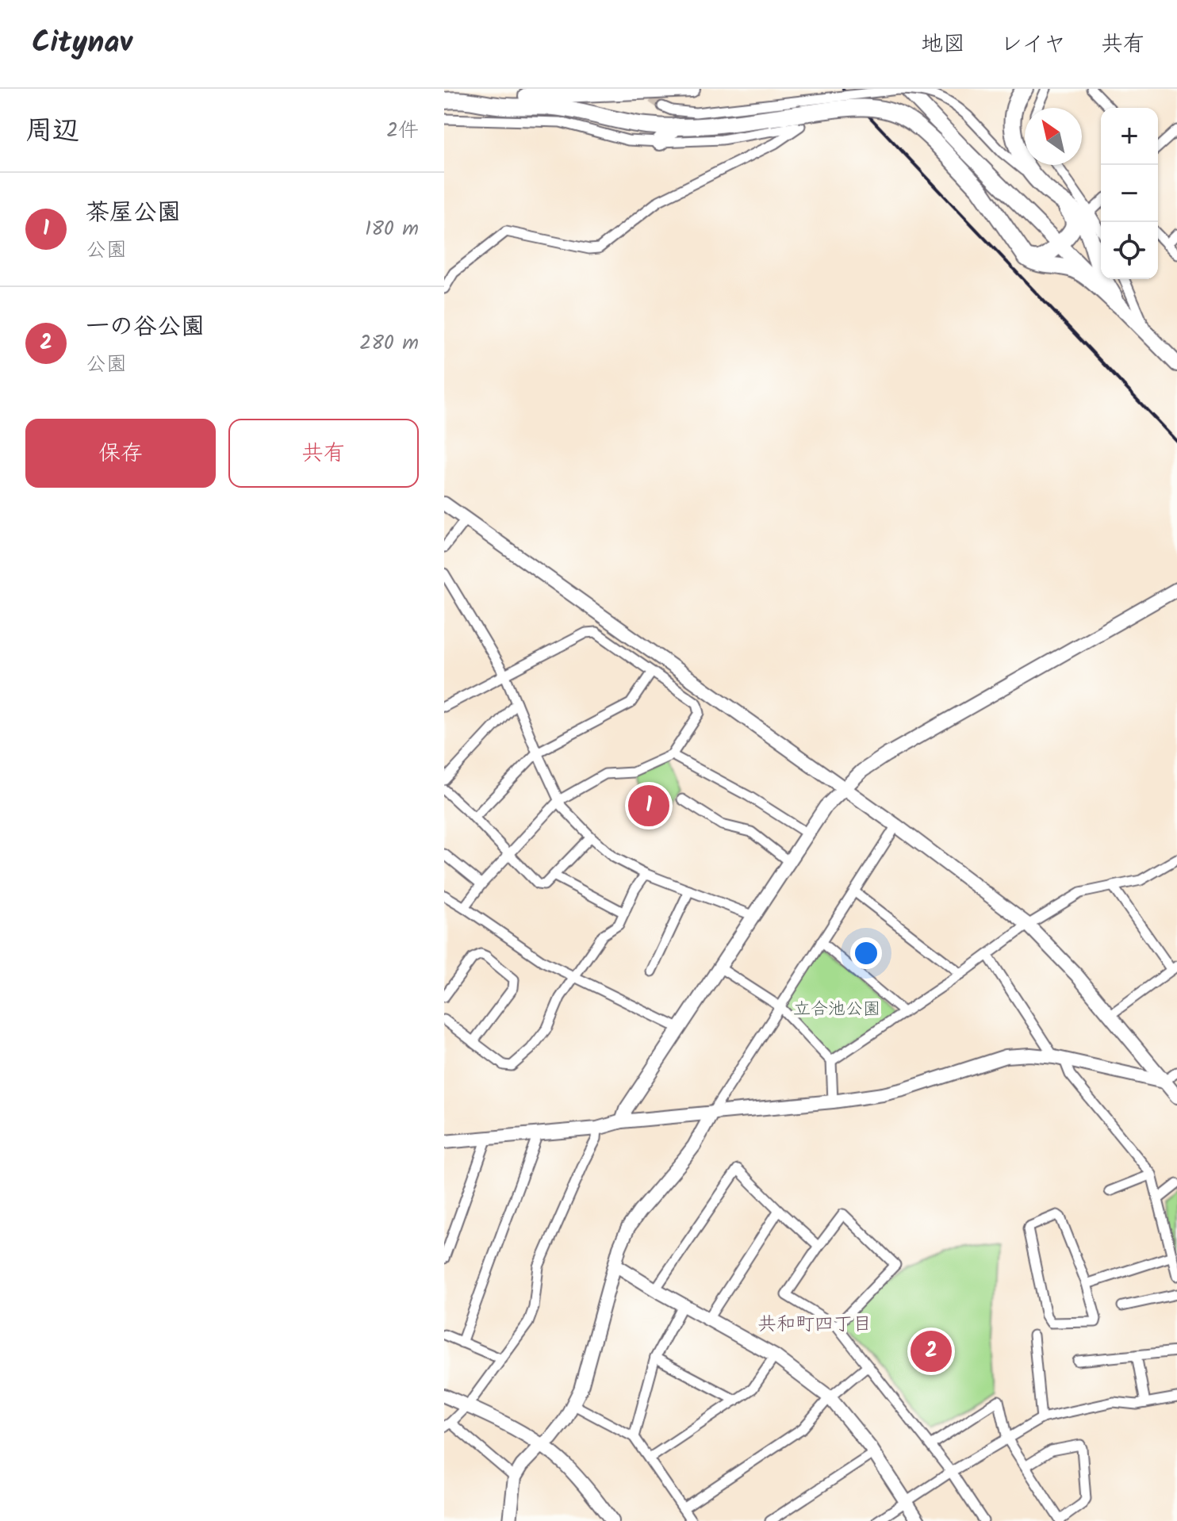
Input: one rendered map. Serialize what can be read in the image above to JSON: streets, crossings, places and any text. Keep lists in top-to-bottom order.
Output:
{
  "districts": ["共和町四丁目"],
  "parks": ["立合池公園"],
  "north": "top left",
  "page": {
    "header": "Citynav",
    "nav": ["地図", "レイヤ", "共有"],
    "heading": ["周辺", "2件"],
    "map_buttons": ["+", "−"],
    "list": [
      {
        "mark": "1",
        "name": "茶屋公園",
        "note": "公園",
        "value": "180 m"
      },
      {
        "mark": "2",
        "name": "一の谷公園",
        "note": "公園",
        "value": "280 m"
      }
    ],
    "buttons": ["保存", "共有"],
    "pins": ["1", "2"]
  }
}
